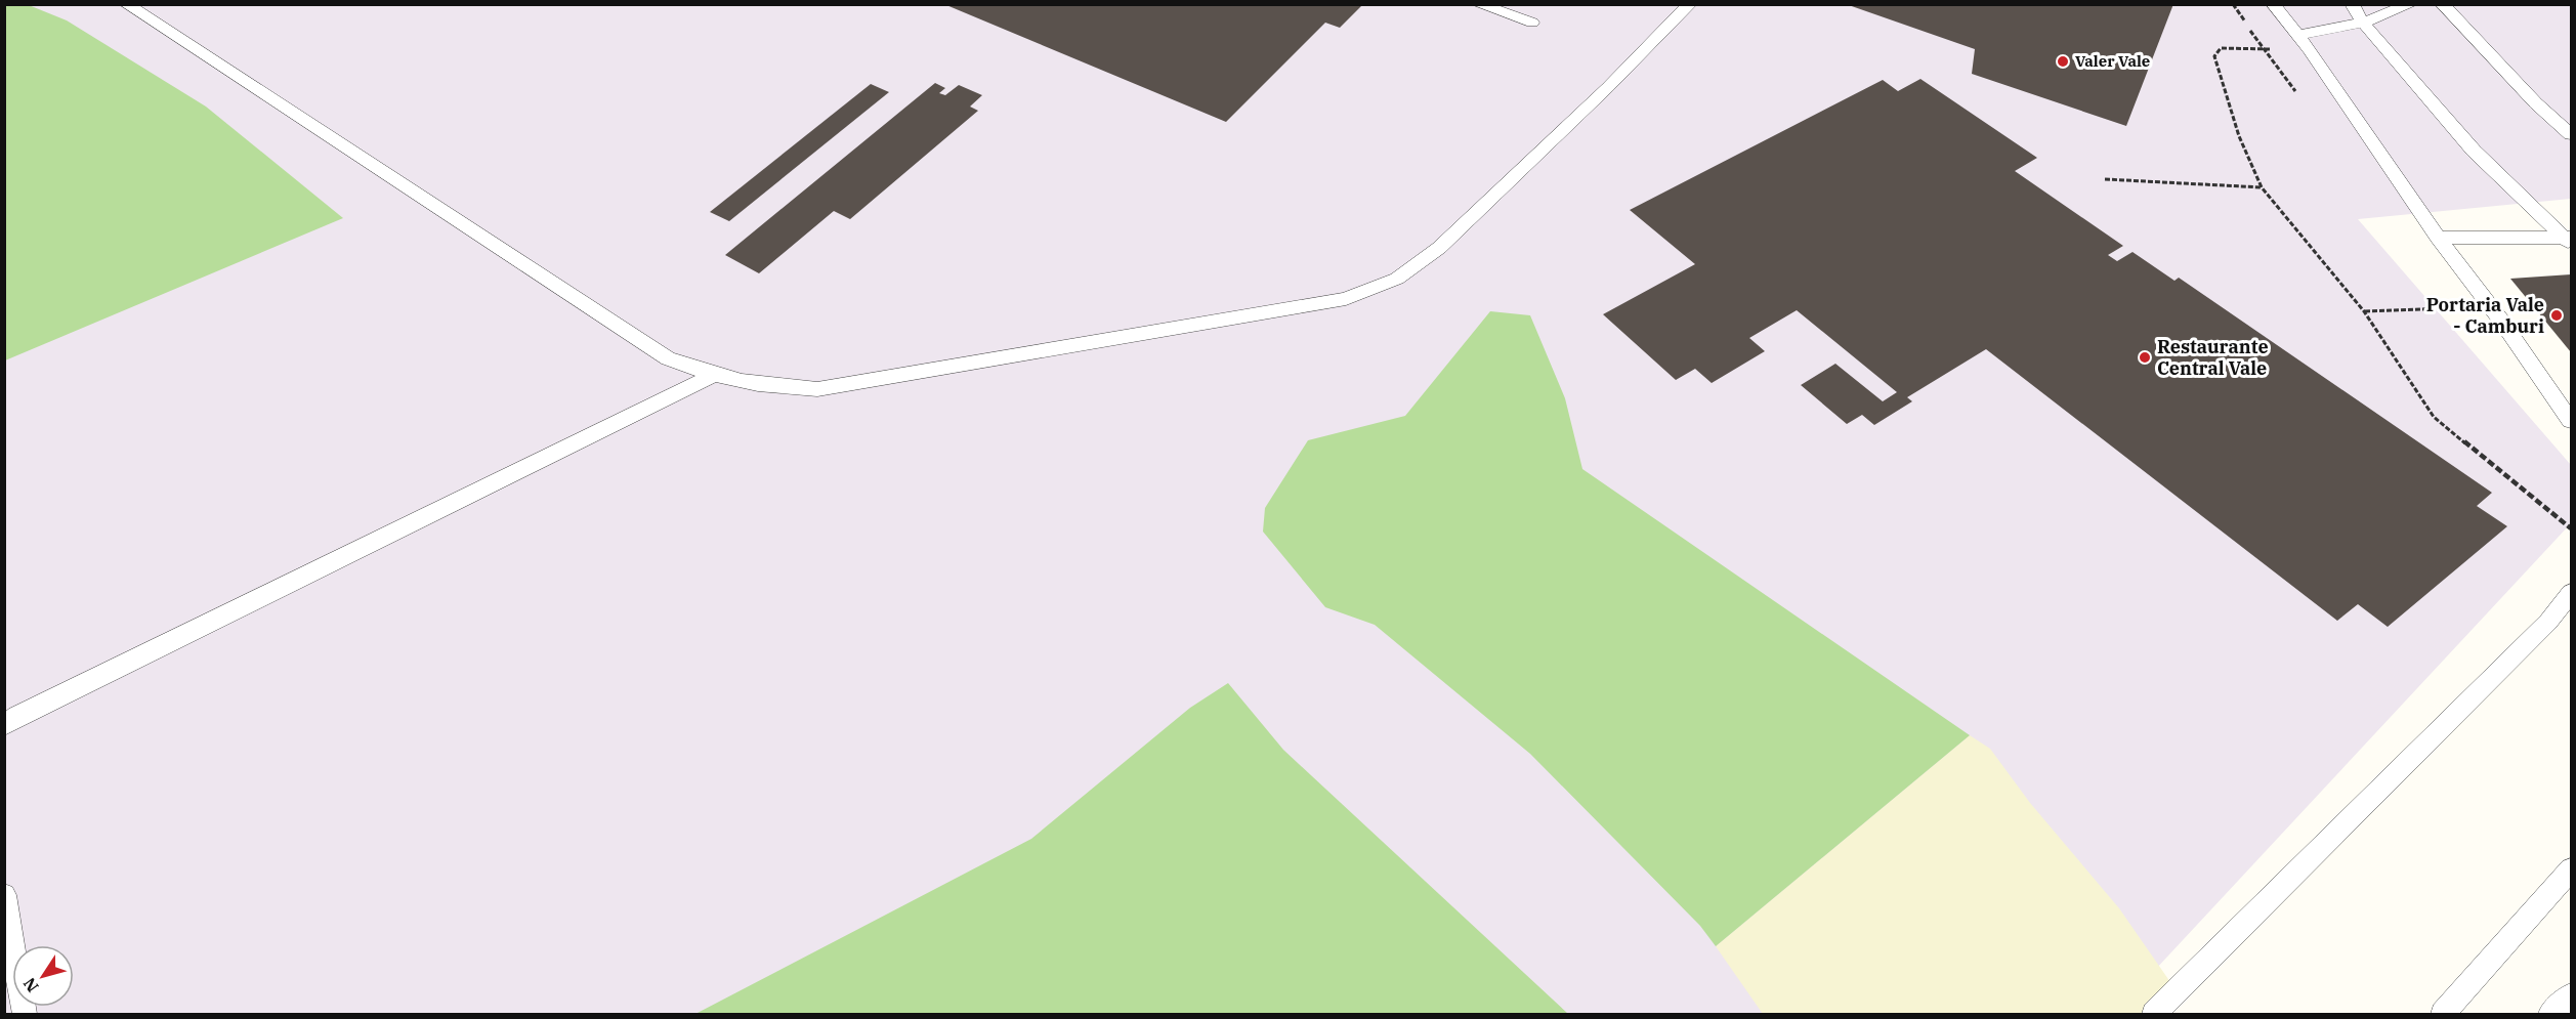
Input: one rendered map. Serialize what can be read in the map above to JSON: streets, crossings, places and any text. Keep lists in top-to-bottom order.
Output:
{
  "places": ["Valer Vale", "Portaria Vale - Camburi", "Restaurante Central Vale"],
  "north": "bottom left"
}
